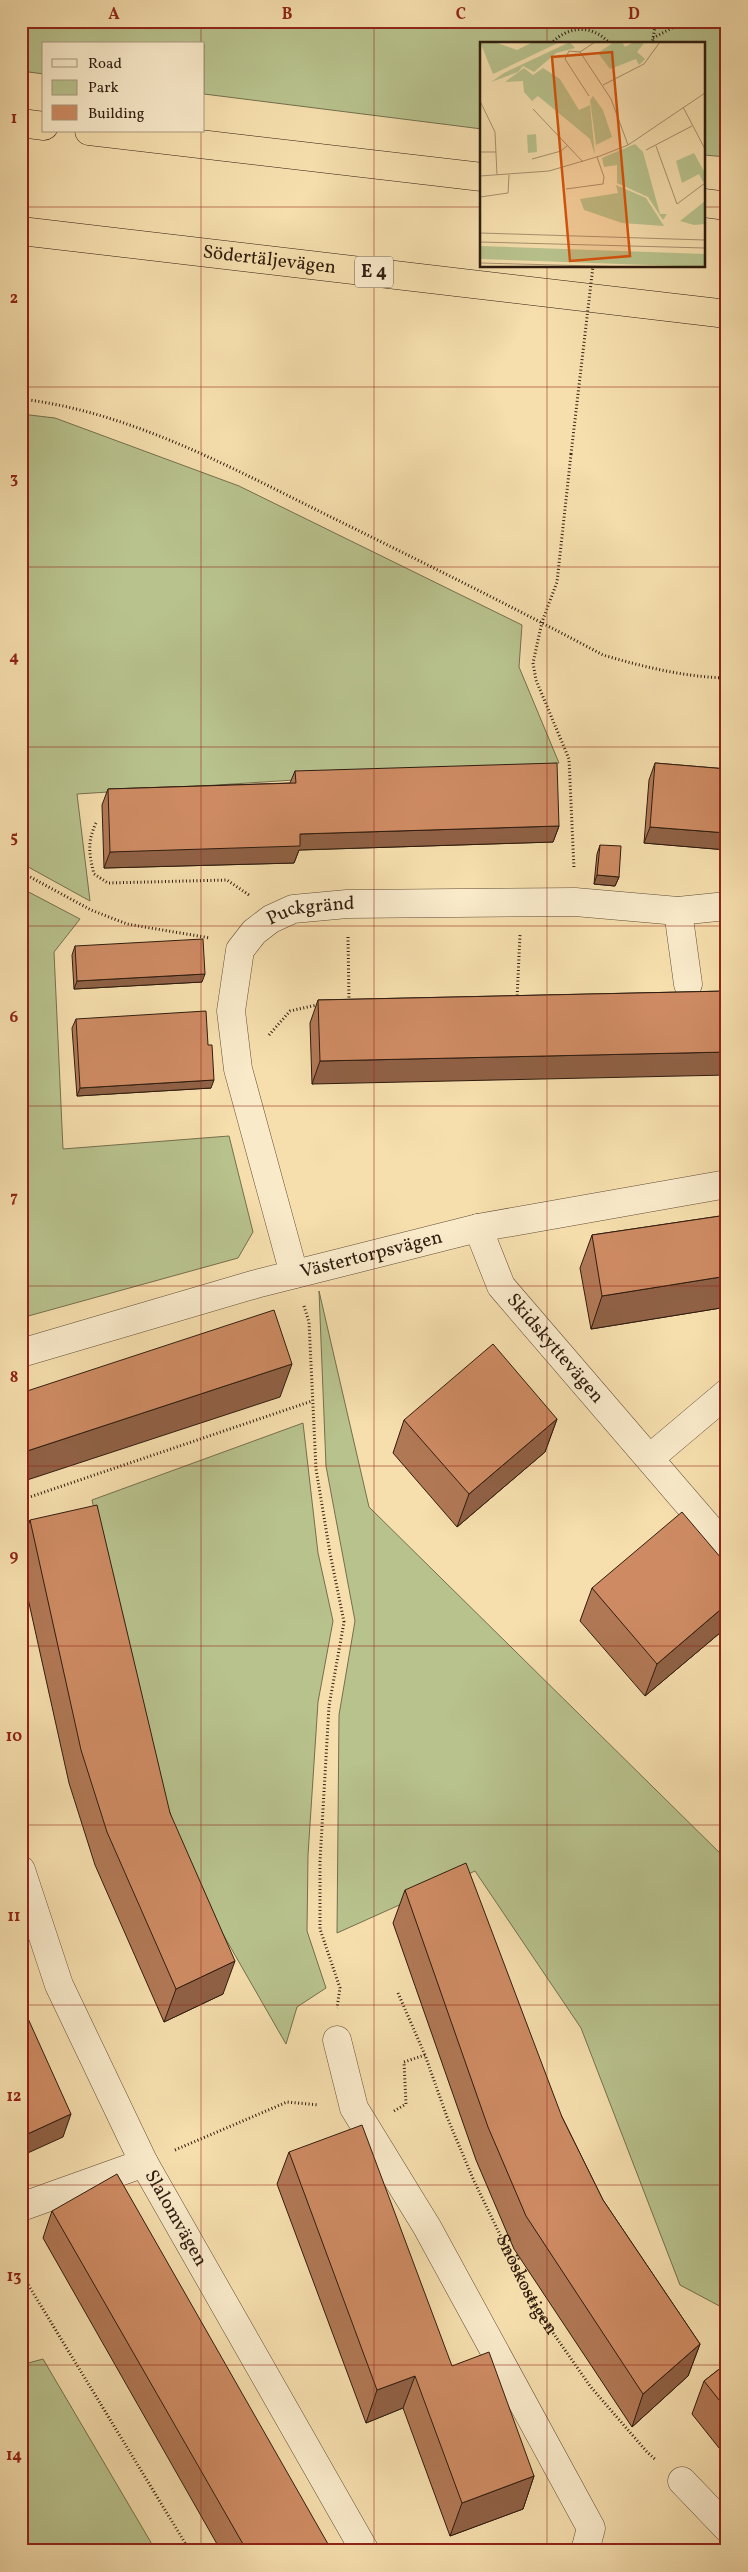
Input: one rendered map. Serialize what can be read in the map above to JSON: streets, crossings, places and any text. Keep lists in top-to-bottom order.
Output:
{
  "streets": {
    "highway": ["Södertäljevägen", "E 4"],
    "street": [
      "Puckgränd",
      "Västertorpsvägen",
      "Skidskyttevägen",
      "Slalomvägen"
    ],
    "path": ["Snöskostigen"]
  },
  "crossings": [
    ["Västertorpsvägen", "Skidskyttevägen"]
  ],
  "legend": ["Road", "Park", "Building"],
  "grid": {
    "columns": [
      "A",
      "B",
      "C",
      "D"
    ],
    "rows": [
      "1",
      "2",
      "3",
      "4",
      "5",
      "6",
      "7",
      "8",
      "9",
      "10",
      "11",
      "12",
      "13",
      "14"
    ]
  }
}
